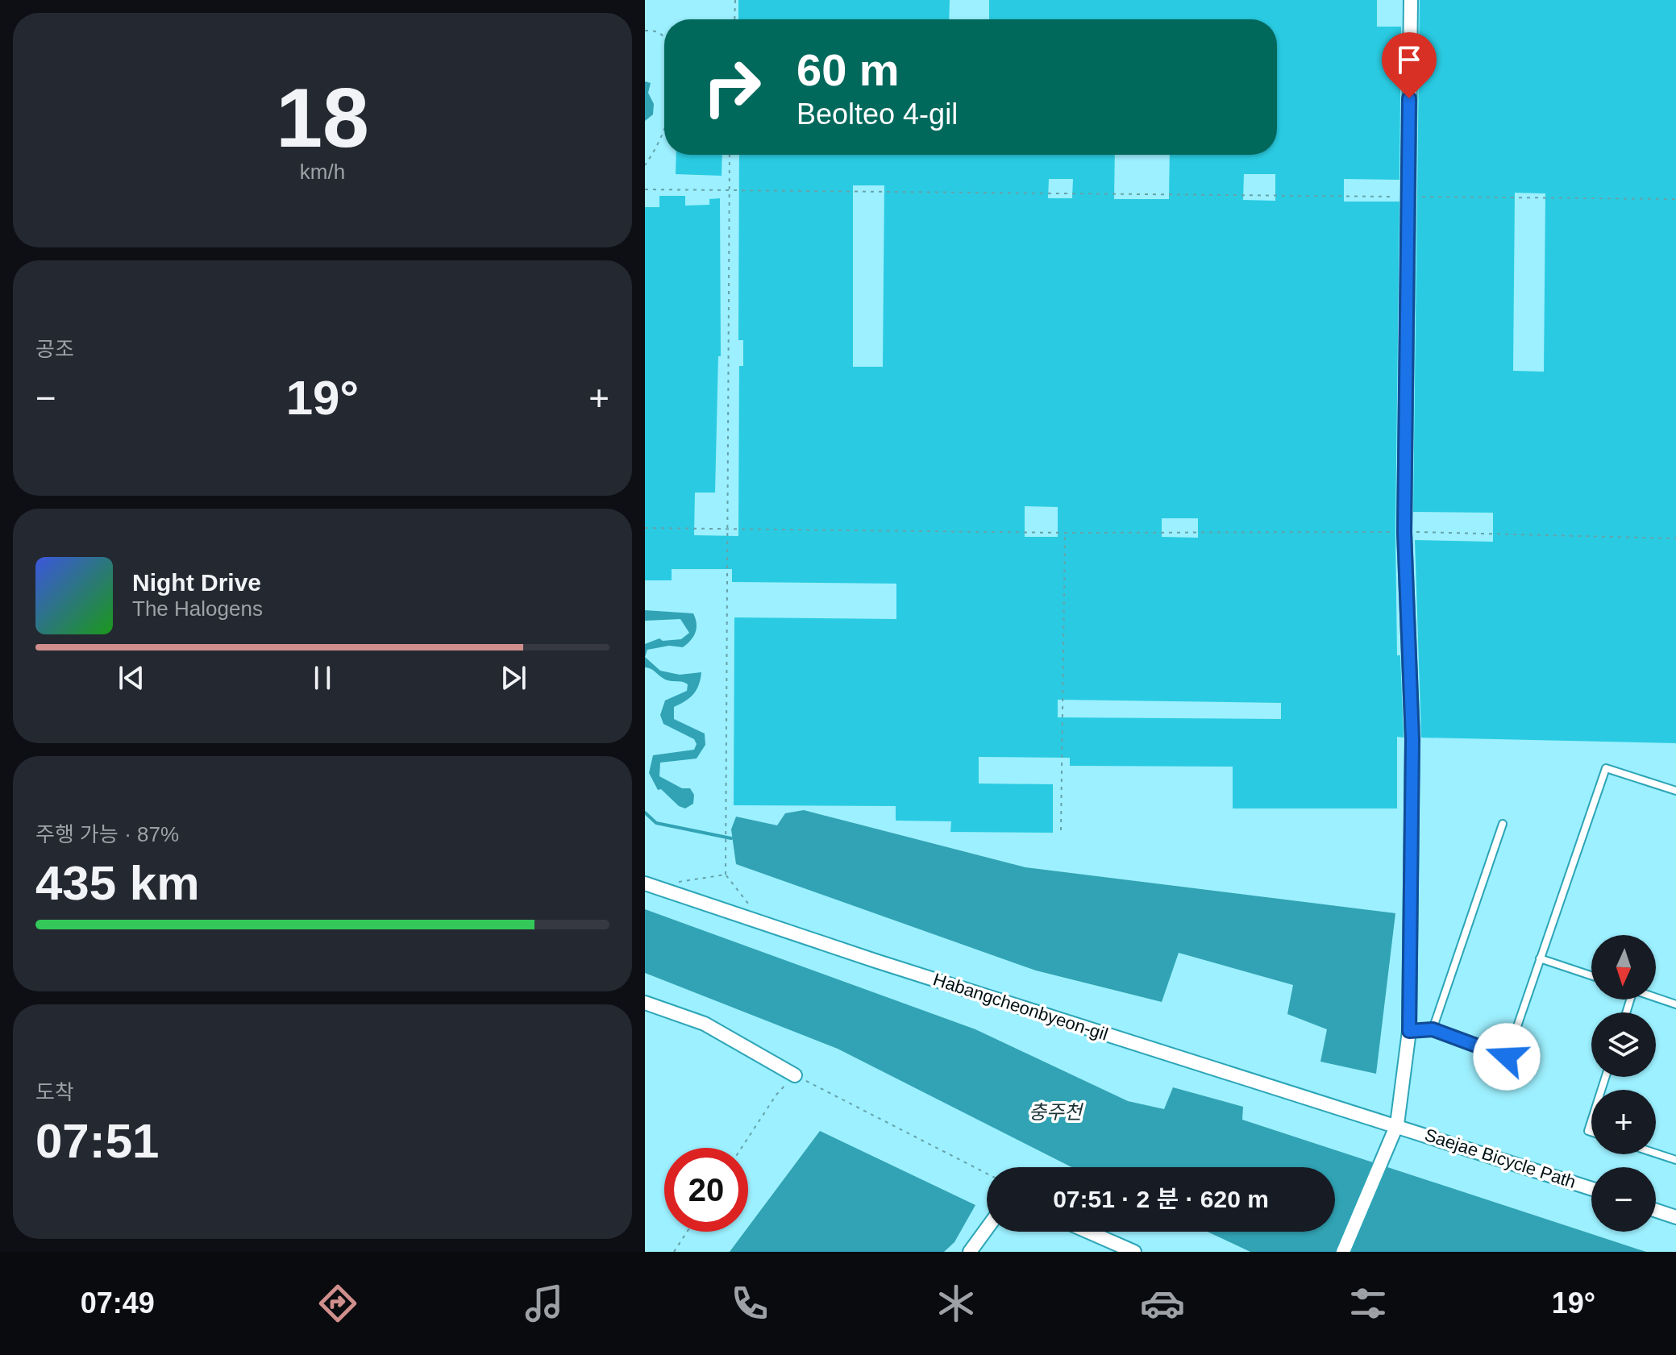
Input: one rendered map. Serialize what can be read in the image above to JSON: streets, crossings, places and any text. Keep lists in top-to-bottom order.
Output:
{
  "streets": {
    "street": ["Habangcheonbyeon-gil", "Saejae Bicycle Path"]
  },
  "crossings": [
    ["Habangcheonbyeon-gil", "Saejae Bicycle Path"]
  ],
  "water": ["충주천"],
  "north": "bottom",
  "page": {
    "tile": [
      ["18", "km/h"],
      "공조",
      ["주행 가능 · 87%", "435 km"],
      ["도착", "07:51"]
    ],
    "turn": ["60 m", "Beolteo 4-gil"],
    "heat": ["−", "19°", "+"],
    "song": ["Night Drive", "The Halogens"],
    "map_buttons": ["+", "−"],
    "limit": "20",
    "trip": "07:51 · 2 분 · 620 m",
    "tabs": ["07:49", "19°"]
  }
}
